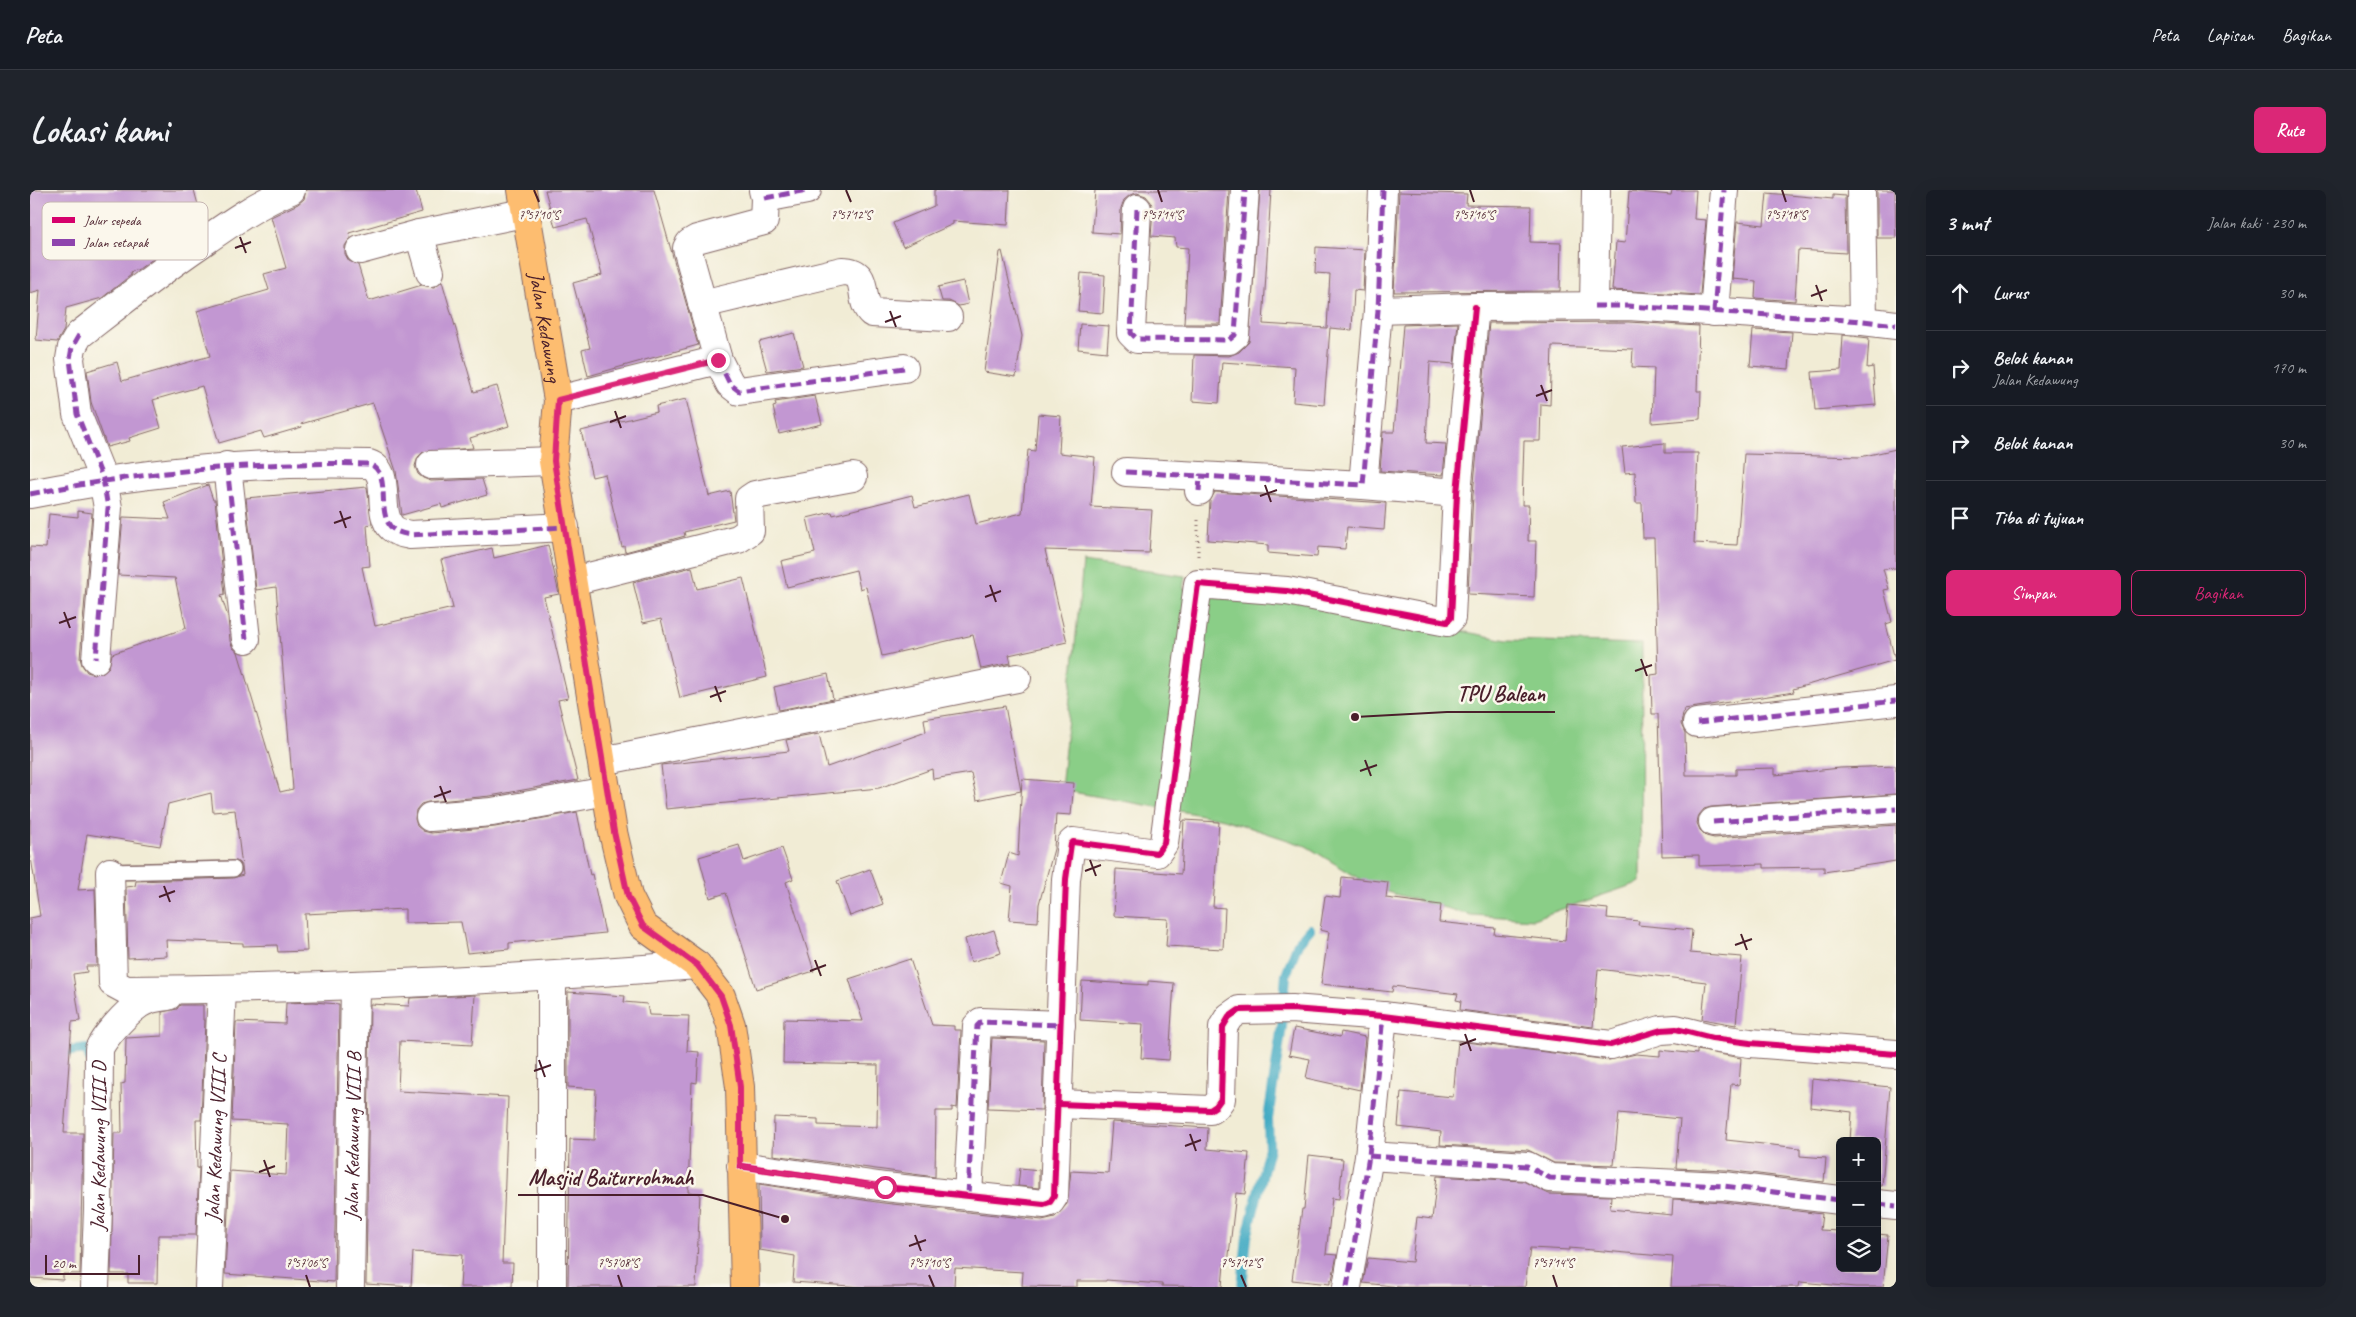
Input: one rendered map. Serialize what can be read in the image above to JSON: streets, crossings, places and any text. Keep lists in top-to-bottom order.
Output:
{
  "streets": {
    "main road": ["Jalan Kedawung"],
    "street": ["Jalan Kedawung VIII B", "Jalan Kedawung VIII C", "Jalan Kedawung VIII D"]
  },
  "crossings": [
    ["Jalan Kedawung VIII C", "Jalan Kedawung VIII D"]
  ],
  "places": ["TPU Balean", "Masjid Baiturrohmah"],
  "legend": ["Jalur sepeda", "Jalan setapak"],
  "scale_bar": "20 m",
  "page": {
    "header": "Peta",
    "nav": ["Peta", "Lapisan", "Bagikan"],
    "buttons": [
      "Rute",
      ["Simpan", "Bagikan"]
    ],
    "title": "Lokasi kami",
    "heading": ["3 mnt", "Jalan kaki · 230 m"],
    "list": [
      ["Lurus", "30 m"],
      ["Belok kanan", "Jalan Kedawung", "170 m"],
      ["Belok kanan", "30 m"],
      "Tiba di tujuan"
    ],
    "map_buttons": ["+", "−"],
    "scale": "20 m"
  },
  "coordinates": [
    "7°57'10\"S",
    "7°57'12\"S",
    "7°57'18\"S",
    "7°57'14\"S",
    "7°57'16\"S",
    "7°57'06\"S",
    "7°57'08\"S"
  ]
}
